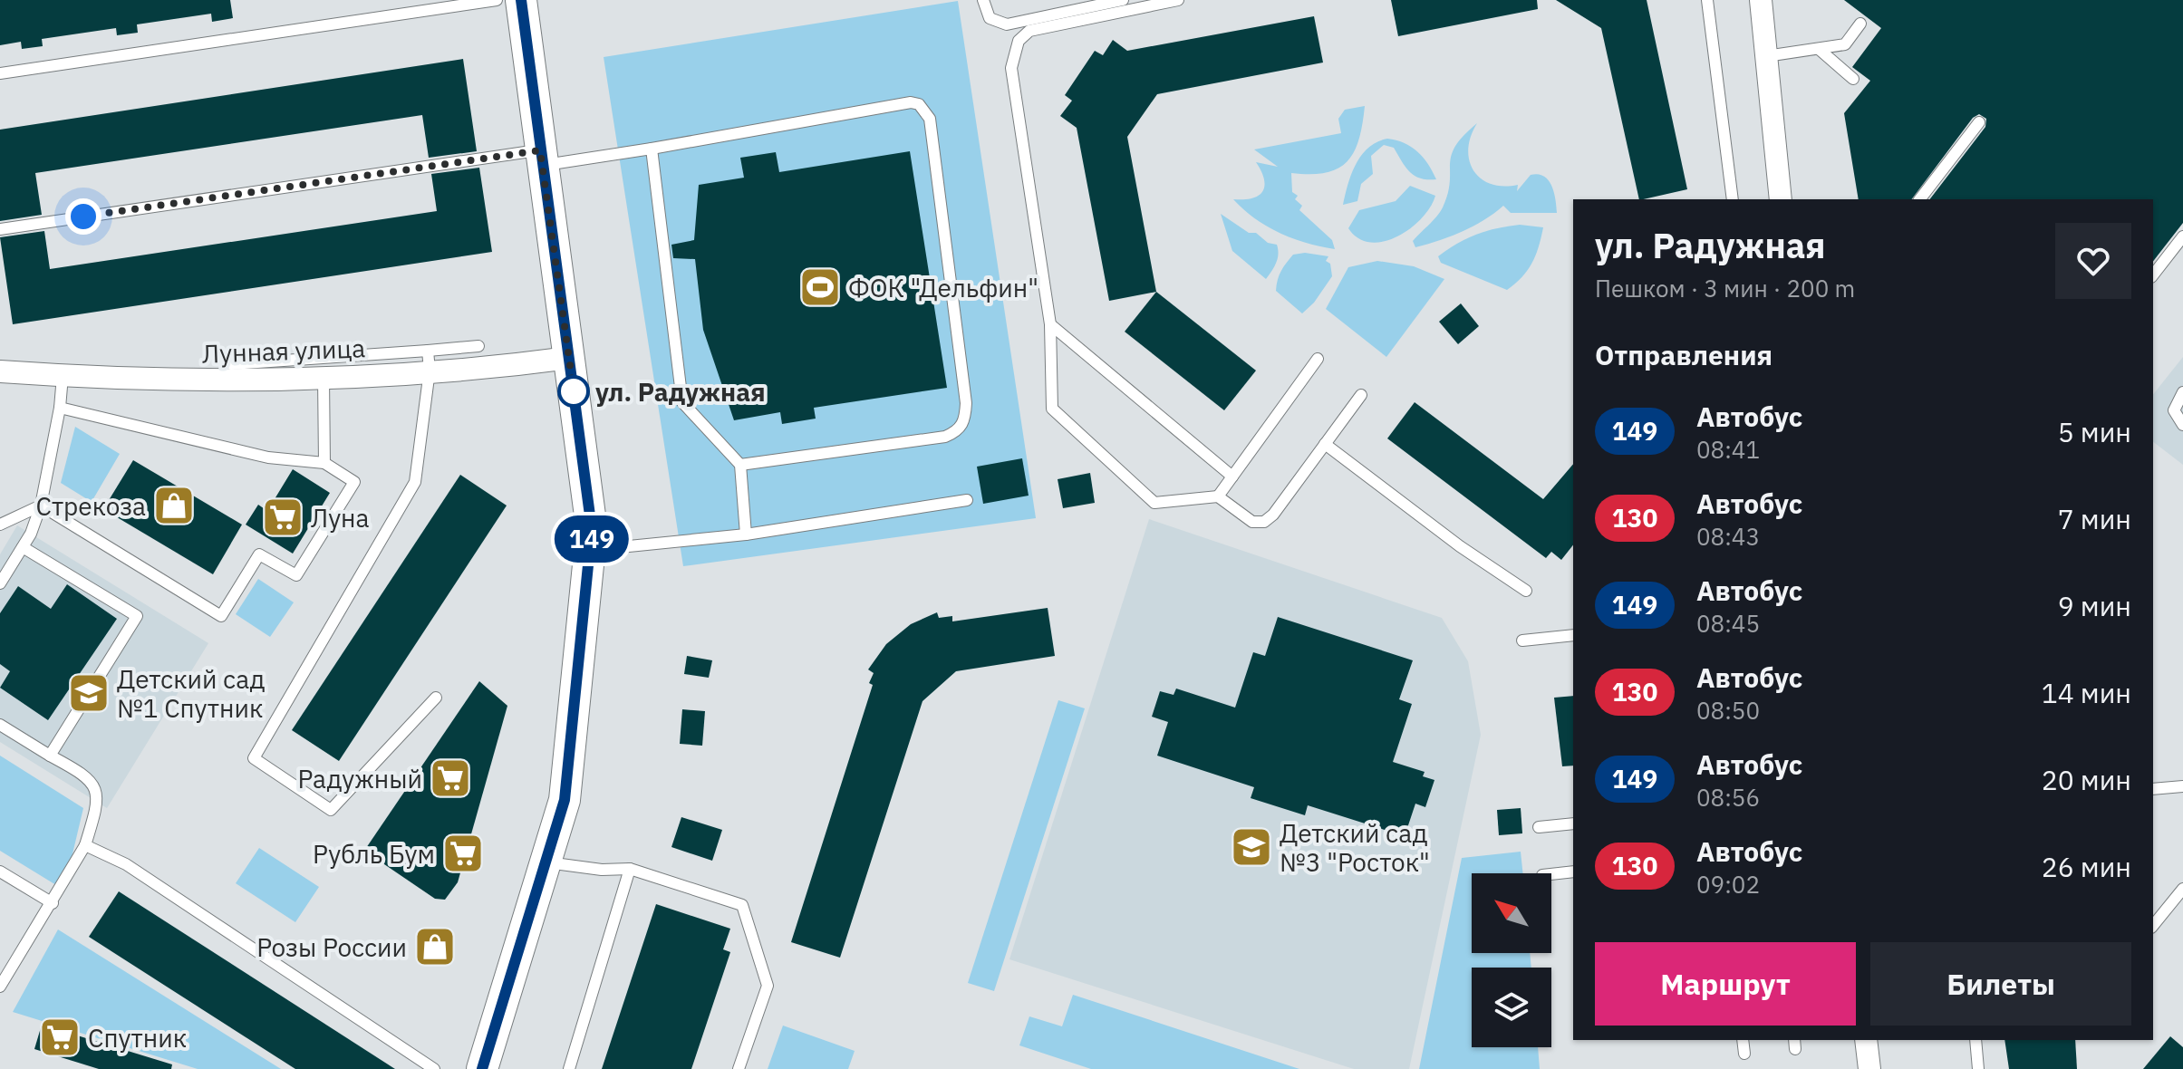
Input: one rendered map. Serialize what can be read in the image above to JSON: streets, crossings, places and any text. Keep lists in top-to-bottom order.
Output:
{
  "streets": {
    "street": ["Лунная улица"]
  },
  "places": {
    "sports": ["ФОК \"Дельфин\""],
    "other": ["ул. Радужная"],
    "shop": ["Стрекоза", "Розы России"],
    "supermarket": [
      "Луна",
      "Радужный",
      "Рубль Бум",
      "Спутник"
    ],
    "school or university": ["Детский сад №1 Спутник", "Детский сад №3 \"Росток\""]
  },
  "lines": ["bus line 149"],
  "north": "top left",
  "page": {
    "on_map": "149",
    "heading": [
      ["ул. Радужная", "Пешком · 3 мин · 200 m"],
      "Отправления"
    ],
    "list": [
      {
        "mark": "149",
        "name": "Автобус",
        "note": "08:41",
        "value": "5 мин"
      },
      {
        "mark": "130",
        "name": "Автобус",
        "note": "08:43",
        "value": "7 мин"
      },
      {
        "mark": "149",
        "name": "Автобус",
        "note": "08:45",
        "value": "9 мин"
      },
      {
        "mark": "130",
        "name": "Автобус",
        "note": "08:50",
        "value": "14 мин"
      },
      {
        "mark": "149",
        "name": "Автобус",
        "note": "08:56",
        "value": "20 мин"
      },
      {
        "mark": "130",
        "name": "Автобус",
        "note": "09:02",
        "value": "26 мин"
      }
    ],
    "buttons": ["Маршрут", "Билеты"]
  }
}
